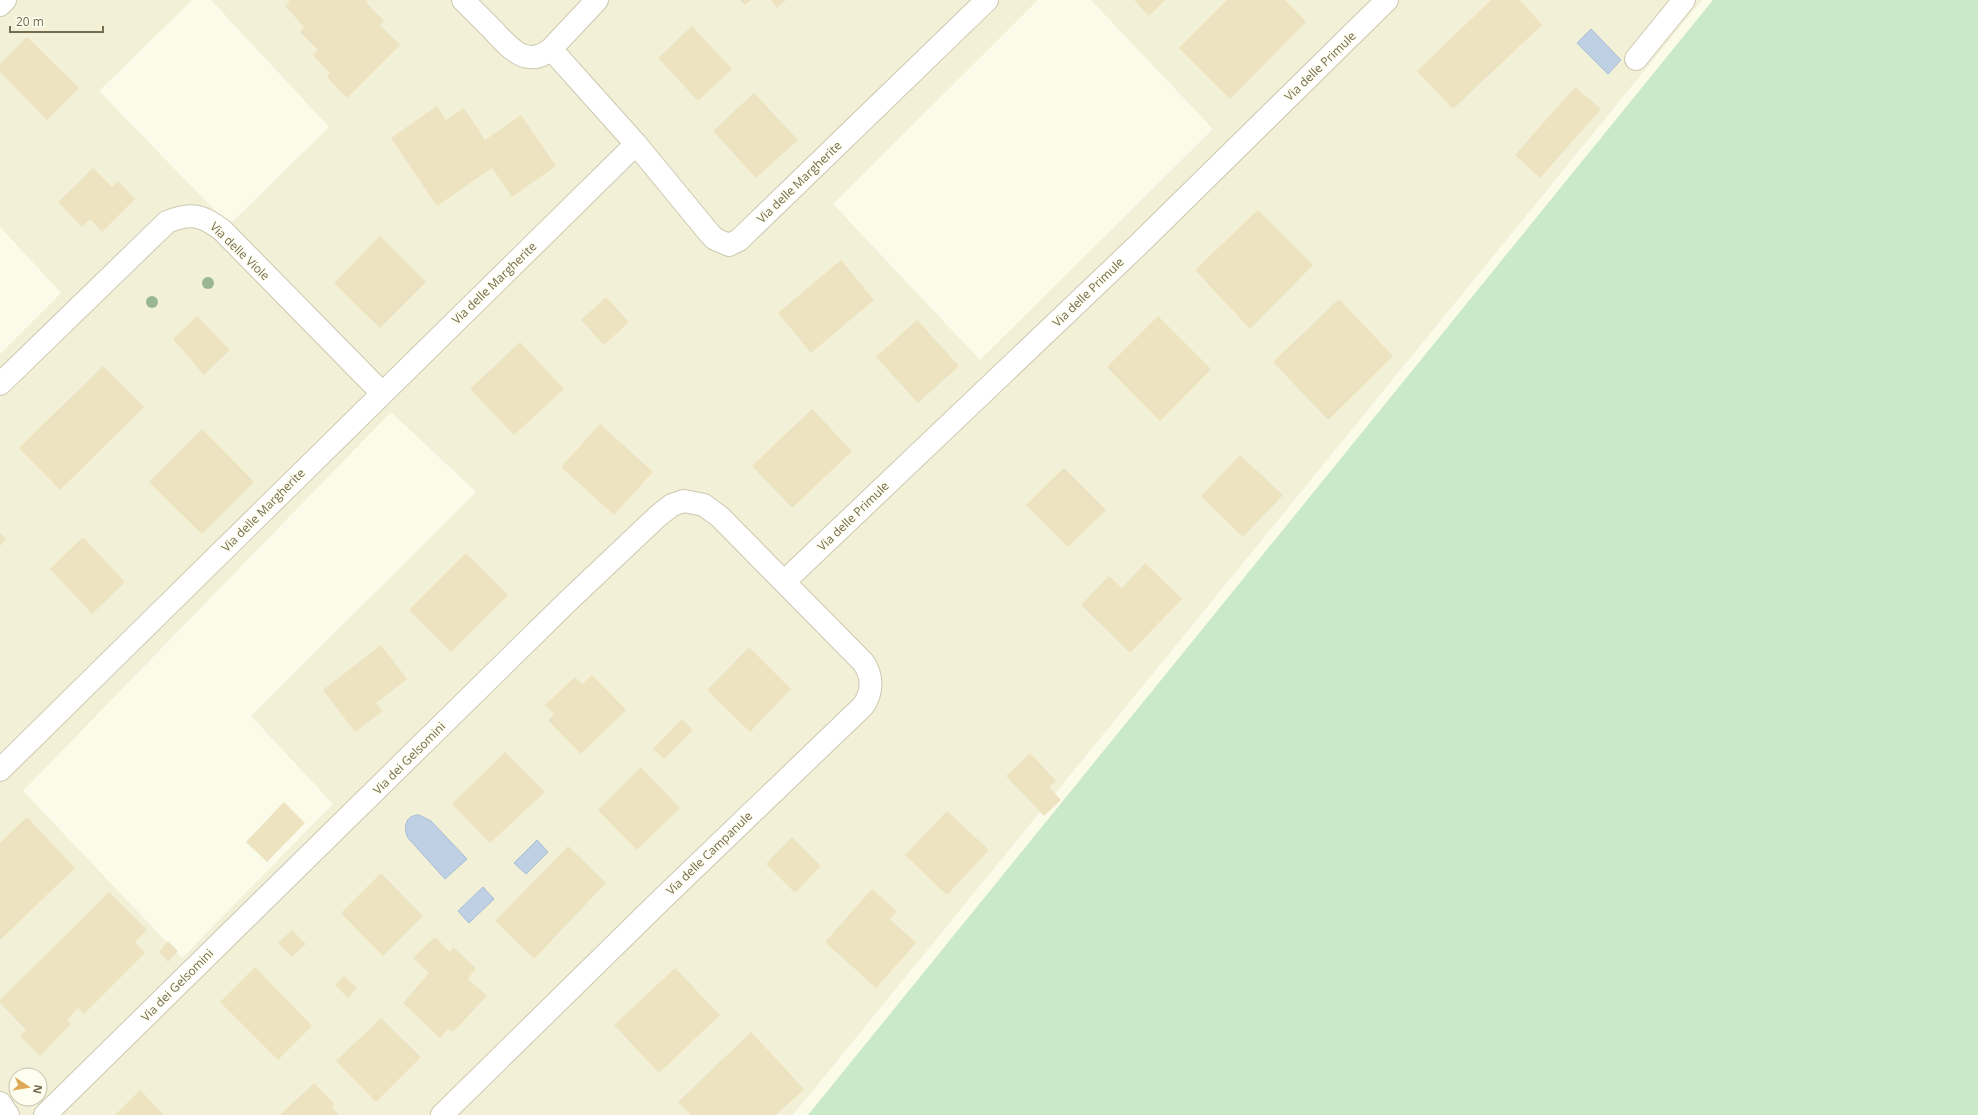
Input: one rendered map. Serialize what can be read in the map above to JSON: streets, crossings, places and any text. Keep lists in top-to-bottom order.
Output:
{
  "streets": {
    "street": [
      "Via delle Primule",
      "Via delle Margherite",
      "Via delle Viole",
      "Via dei Gelsomini",
      "Via delle Campanule"
    ]
  },
  "crossings": [
    ["Via delle Primule", "Via dei Gelsomini"],
    ["Via delle Primule", "Via delle Campanule"],
    ["Via delle Margherite", "Via delle Viole"],
    ["Via dei Gelsomini", "Via delle Campanule"]
  ],
  "scale_bar": "20 m",
  "north": "right"
}
